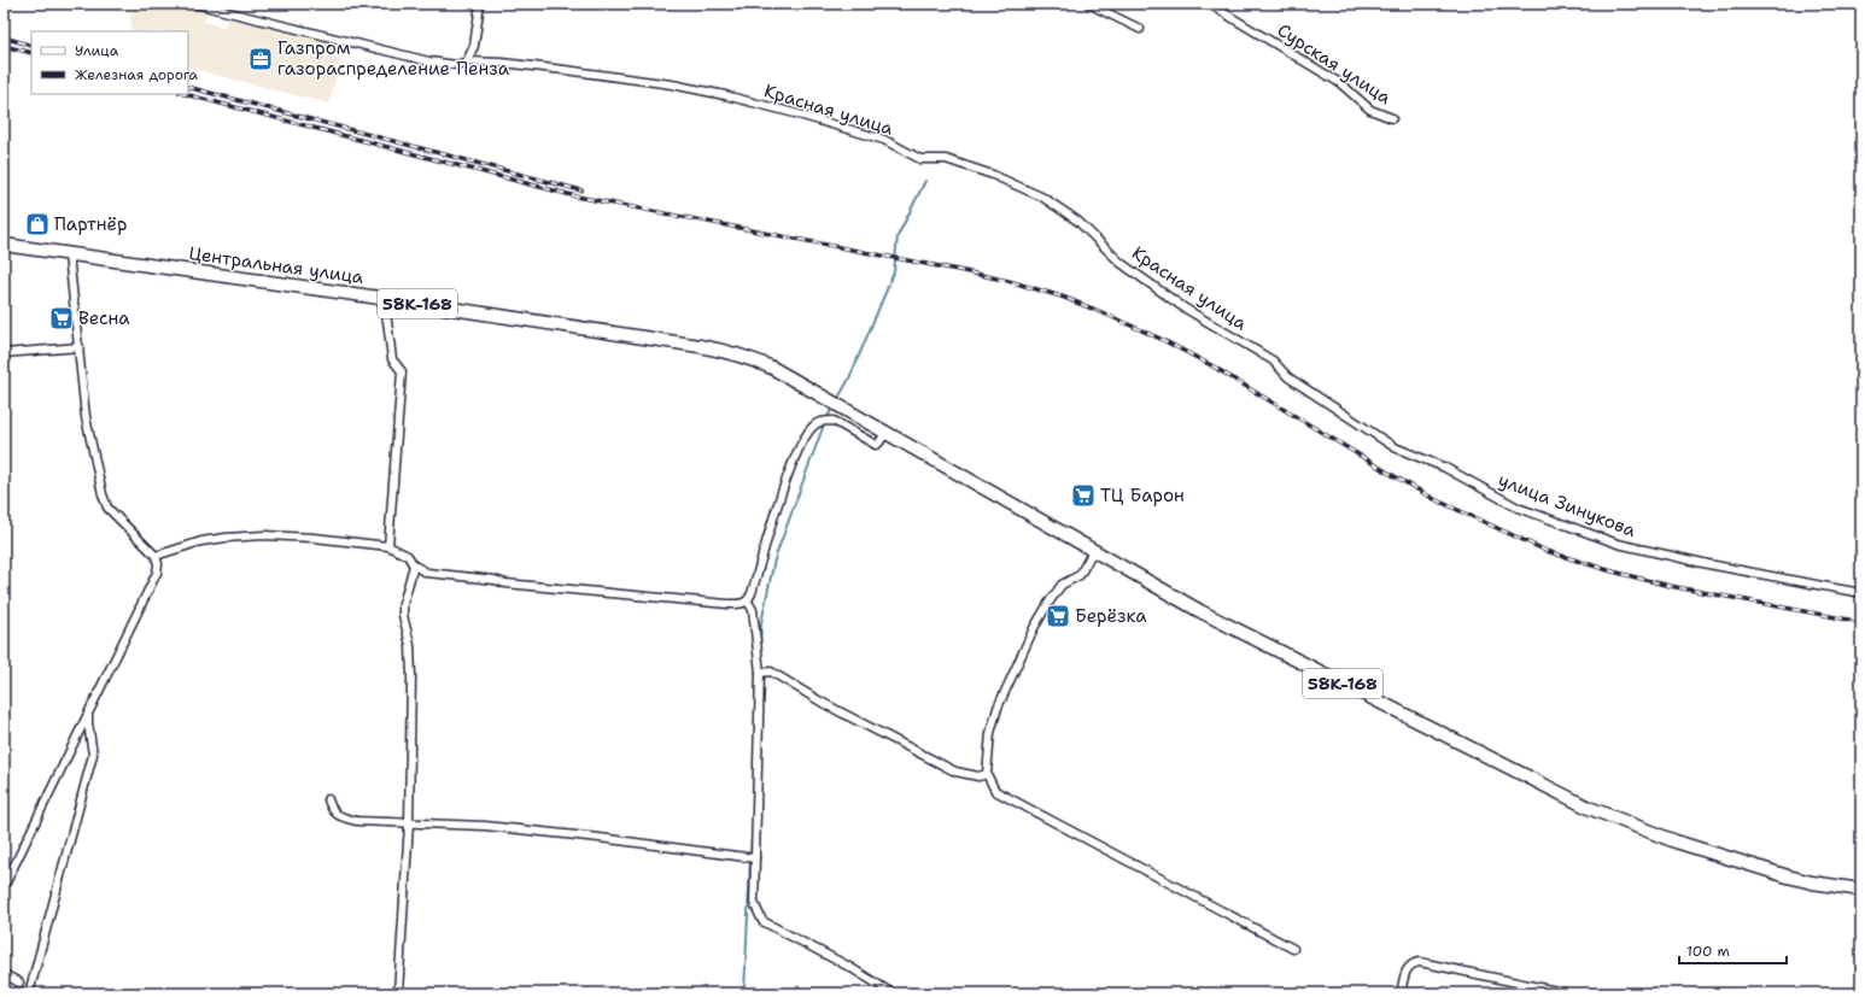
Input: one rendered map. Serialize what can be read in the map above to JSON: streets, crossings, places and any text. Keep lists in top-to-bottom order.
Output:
{
  "streets": {
    "main road": ["Центральная улица", "58К-168"],
    "street": ["Сурская улица", "Красная улица", "улица Зинукова"]
  },
  "crossings": [
    ["Красная улица", "улица Зинукова"],
    ["Центральная улица", "58К-168"]
  ],
  "places": {
    "office": ["Газпром газораспределение Пенза"],
    "shop": ["Партнёр"],
    "supermarket": ["Весна", "ТЦ Барон", "Берёзка"]
  },
  "legend": ["Улица", "Железная дорога"],
  "scale_bar": "100 m"
}
